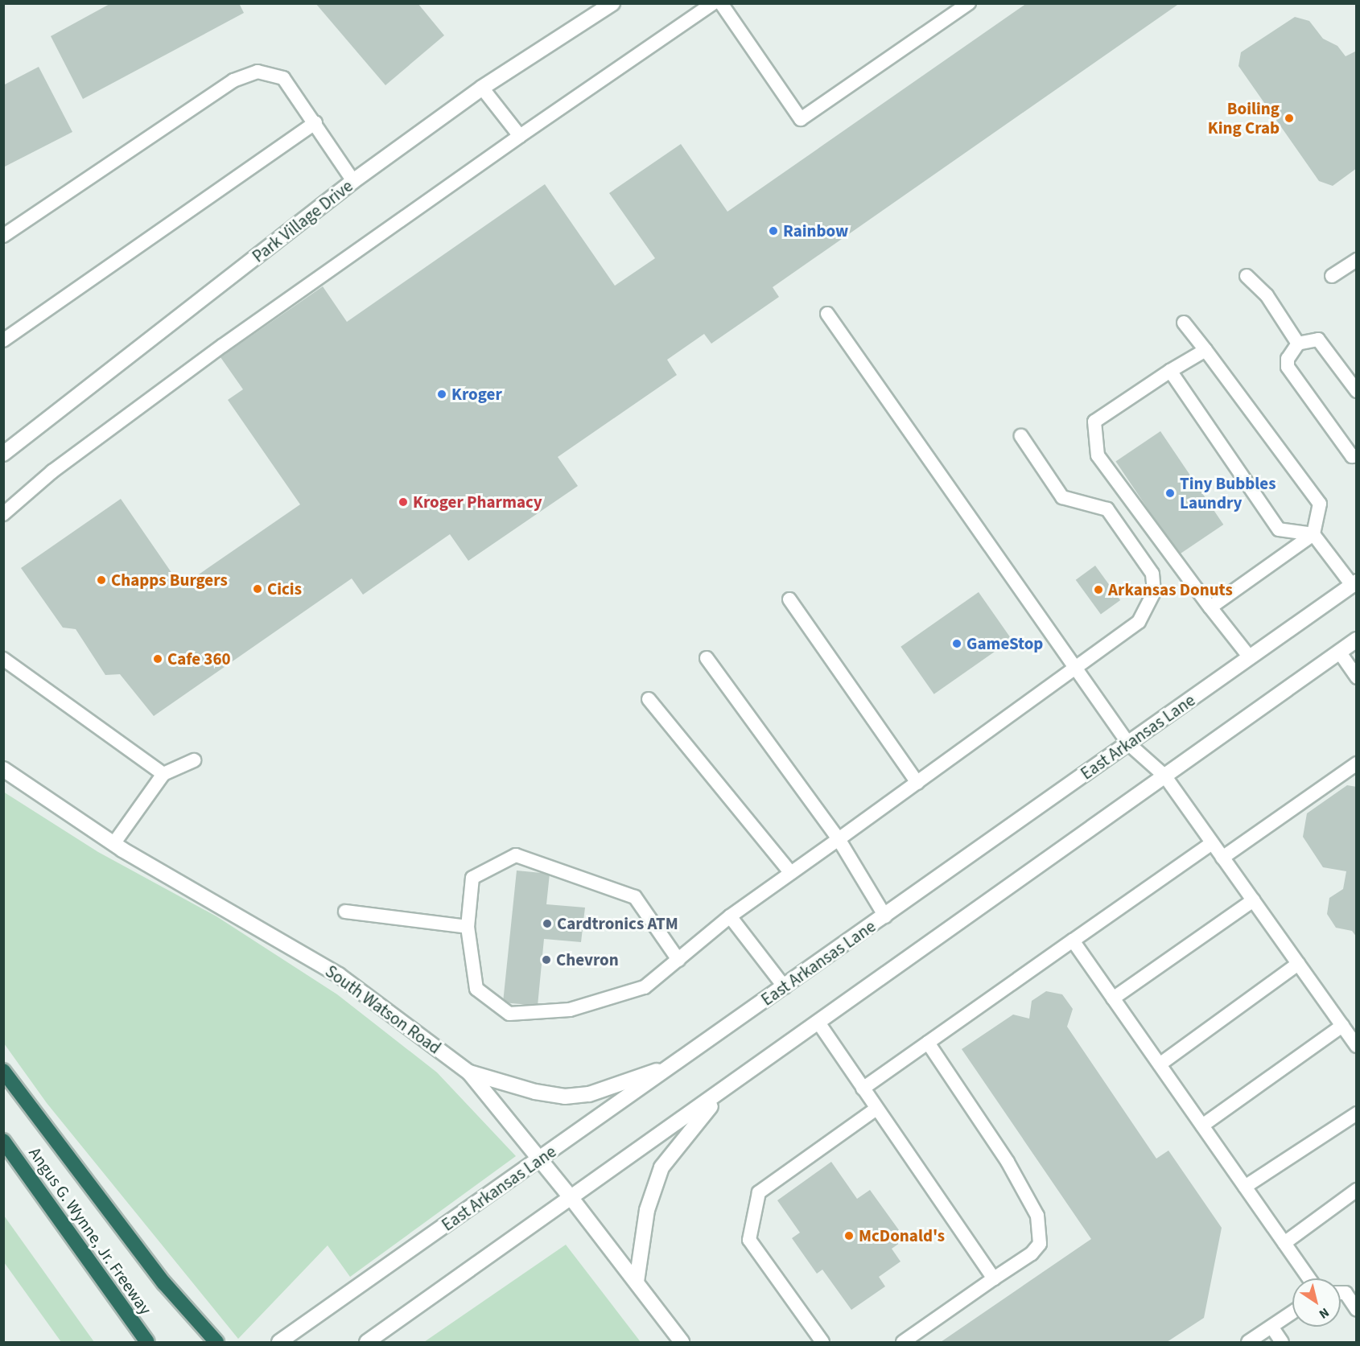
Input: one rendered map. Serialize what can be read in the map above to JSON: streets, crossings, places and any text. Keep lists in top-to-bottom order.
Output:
{
  "streets": {
    "highway": ["Angus G. Wynne, Jr. Freeway"],
    "main road": ["Park Village Drive", "East Arkansas Lane", "South Watson Road"]
  },
  "crossings": [
    ["East Arkansas Lane", "South Watson Road"]
  ],
  "places": [
    "Boiling King Crab",
    "Rainbow",
    "Kroger",
    "Tiny Bubbles Laundry",
    "Kroger Pharmacy",
    "Chapps Burgers",
    "Cicis",
    "Arkansas Donuts",
    "GameStop",
    "Cafe 360",
    "Cardtronics ATM",
    "Chevron",
    "McDonald's"
  ],
  "north": "bottom right"
}
